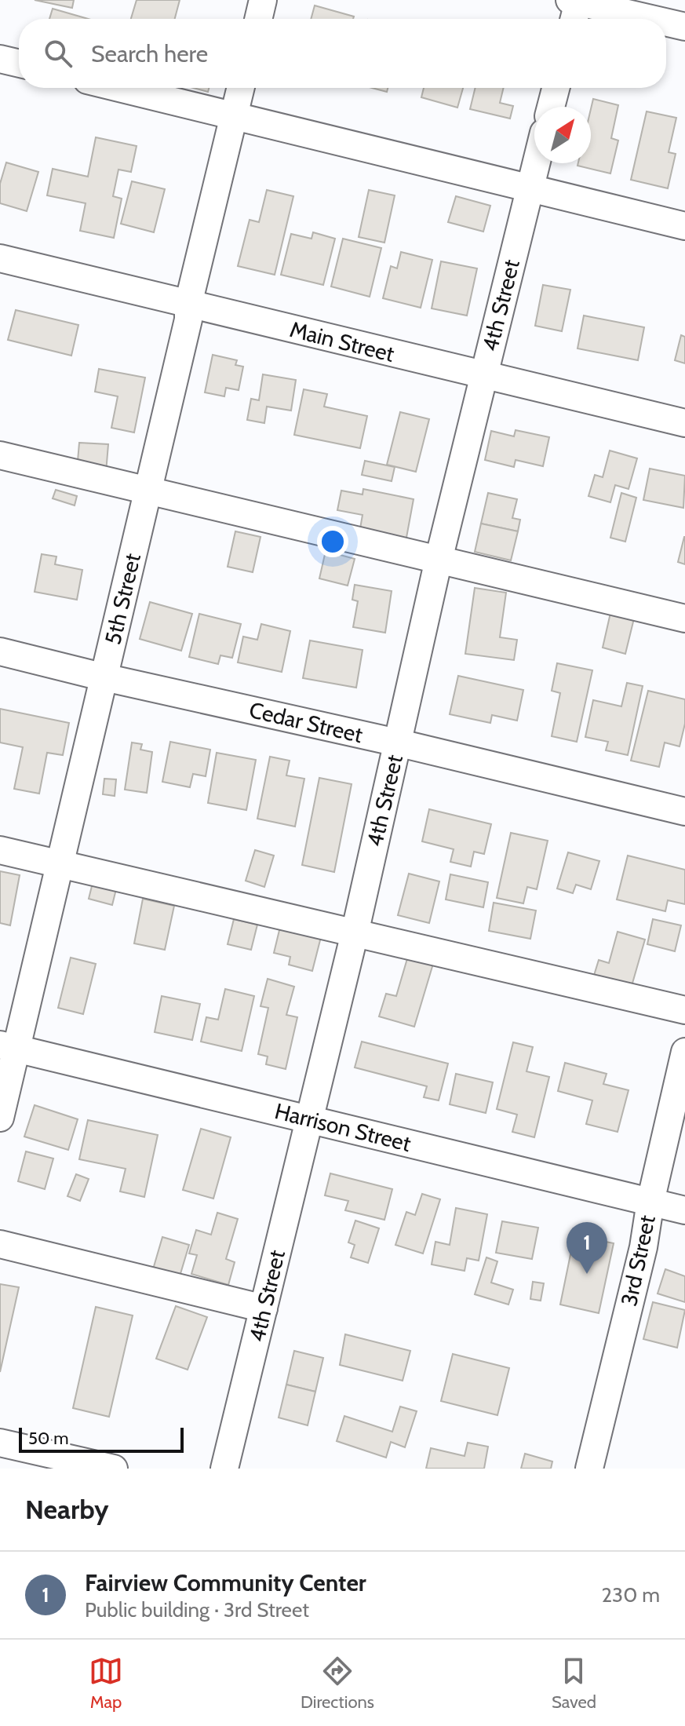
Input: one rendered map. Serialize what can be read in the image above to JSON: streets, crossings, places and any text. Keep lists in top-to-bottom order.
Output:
{
  "streets": {
    "street": [
      "4th Street",
      "Main Street",
      "5th Street",
      "Cedar Street",
      "Harrison Street",
      "3rd Street"
    ]
  },
  "crossings": [
    ["4th Street", "Main Street"],
    ["4th Street", "Cedar Street"],
    ["4th Street", "Harrison Street"],
    ["Main Street", "5th Street"],
    ["5th Street", "Cedar Street"],
    ["5th Street", "Harrison Street"],
    ["Harrison Street", "3rd Street"]
  ],
  "scale_bar": "50 m",
  "north": "top right",
  "page": {
    "search": "Search here",
    "pins": "1",
    "scale": "50 m",
    "heading": "Nearby",
    "list": [
      {
        "mark": "1",
        "name": "Fairview Community Center",
        "note": "Public building · 3rd Street",
        "value": "230 m"
      }
    ],
    "nav": ["Map", "Directions", "Saved"]
  }
}
